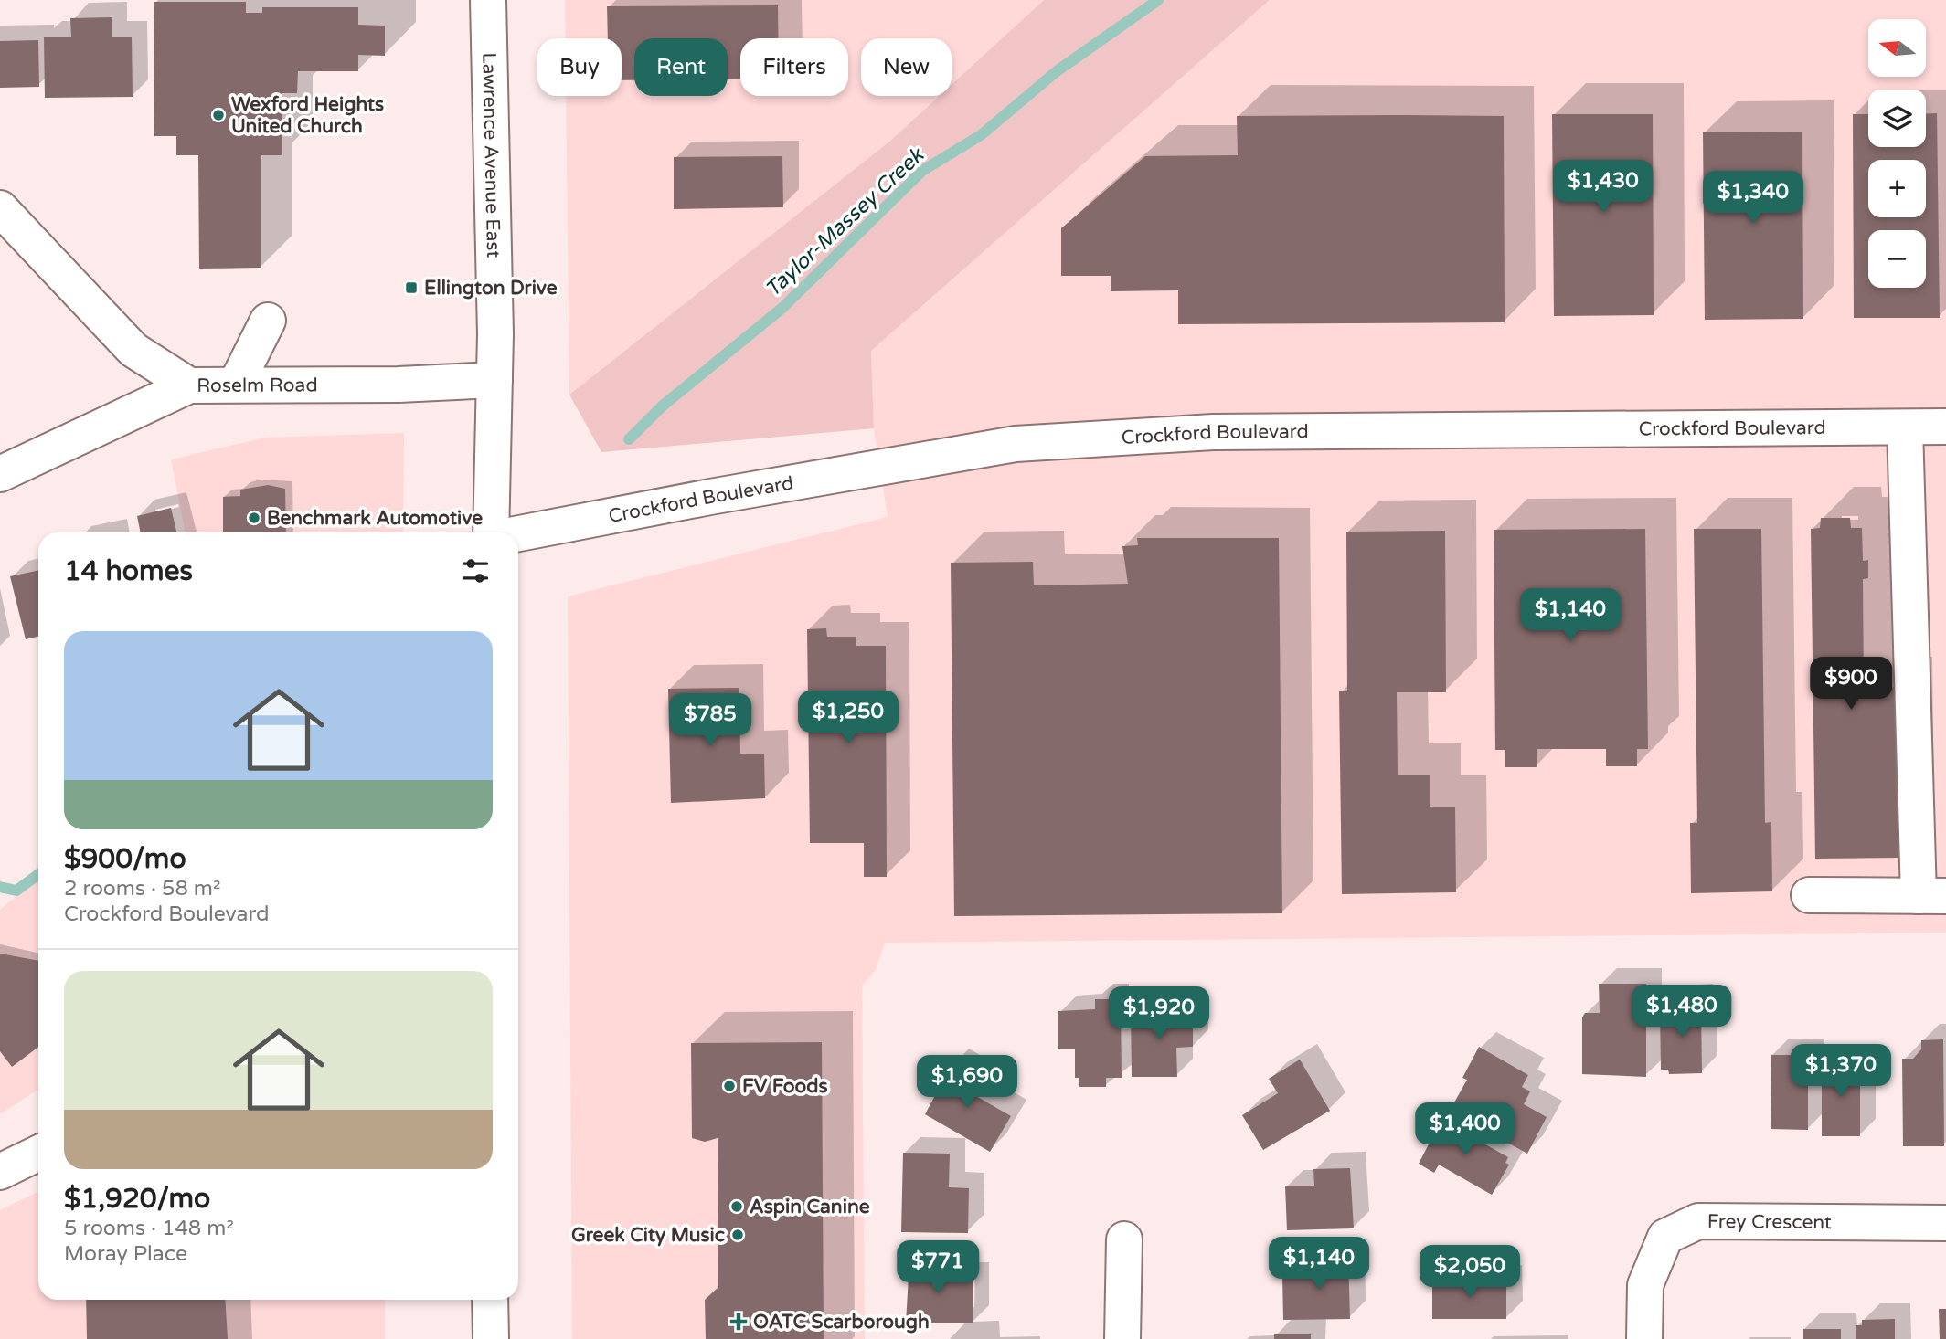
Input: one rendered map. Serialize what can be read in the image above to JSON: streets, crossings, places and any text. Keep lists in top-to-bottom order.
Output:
{
  "streets": {
    "street": [
      "Lawrence Avenue East",
      "Roselm Road",
      "Crockford Boulevard",
      "Frey Crescent"
    ]
  },
  "crossings": [
    ["Lawrence Avenue East", "Roselm Road"]
  ],
  "water": ["Taylor-Massey Creek"],
  "places": {
    "other": [
      "Wexford Heights United Church",
      "Benchmark Automotive",
      "FV Foods",
      "Aspin Canine",
      "Greek City Music"
    ],
    "transit": ["Ellington Drive"],
    "health": ["OATC Scarborough"]
  },
  "north": "left",
  "page": {
    "map_buttons": ["+", "−"],
    "chip": [
      "Buy",
      "Rent",
      "Filters",
      "New"
    ],
    "price": [
      "$1,430",
      "$1,340",
      "$1,140",
      "$900",
      "$1,250",
      "$785",
      "$1,480",
      "$1,920",
      "$1,370",
      "$1,690",
      "$1,400",
      "$1,140",
      "$771",
      "$2,050"
    ],
    "heading": "14 homes",
    "list": [
      {
        "name": "$900/mo",
        "note": "2 rooms · 58 m² · Crockford Boulevard"
      },
      {
        "name": "$1,920/mo",
        "note": "5 rooms · 148 m² · Moray Place"
      }
    ]
  }
}
